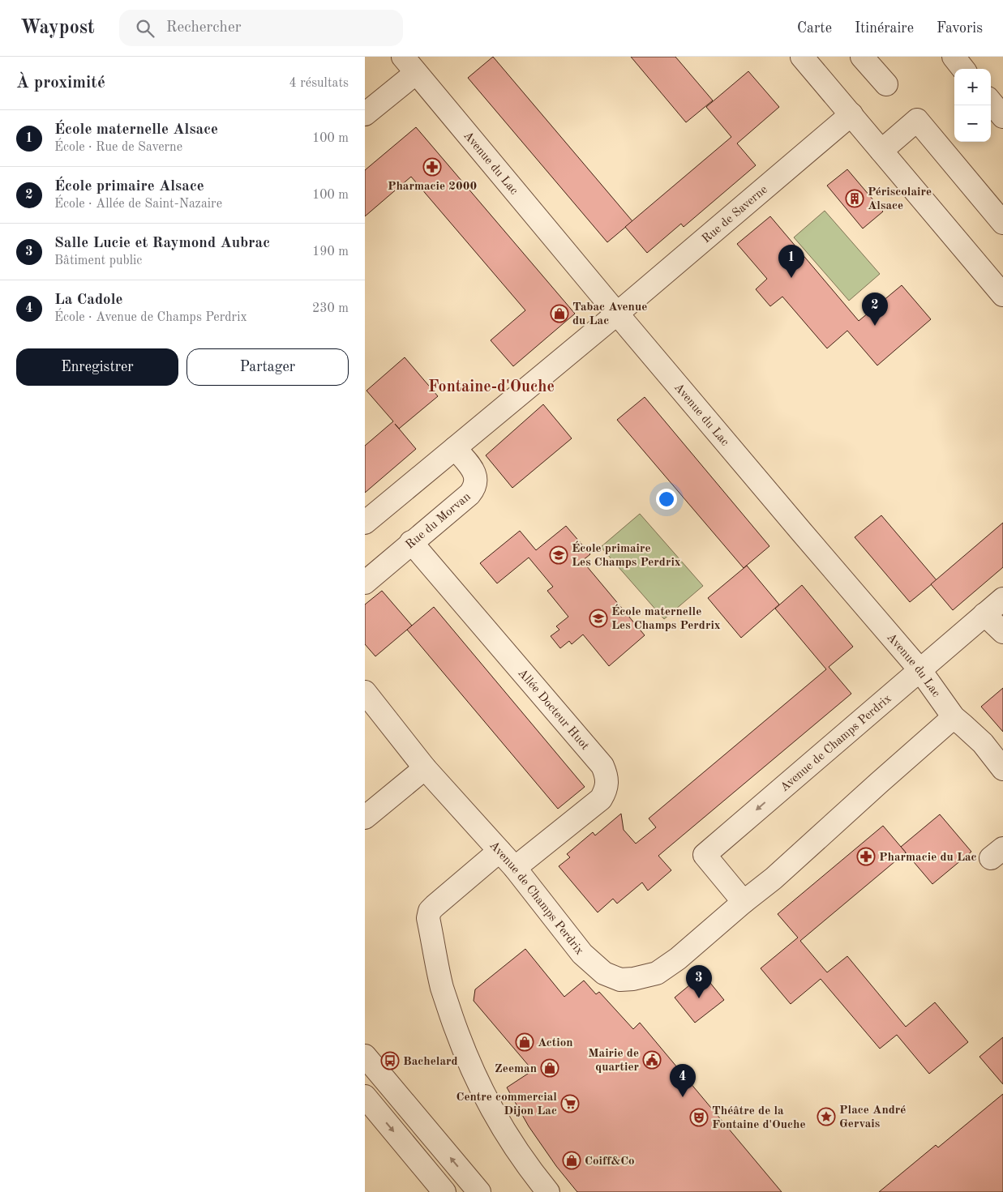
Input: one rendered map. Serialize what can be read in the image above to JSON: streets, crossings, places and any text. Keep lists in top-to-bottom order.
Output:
{
  "streets": {
    "street": [
      "Avenue du Lac",
      "Rue de Saverne",
      "Rue du Morvan",
      "Allée Docteur Huot",
      "Avenue de Champs Perdrix"
    ]
  },
  "crossings": [
    ["Avenue du Lac", "Rue de Saverne"],
    ["Avenue du Lac", "Avenue de Champs Perdrix"],
    ["Rue du Morvan", "Allée Docteur Huot"],
    ["Allée Docteur Huot", "Avenue de Champs Perdrix"]
  ],
  "districts": ["Fontaine-d'Ouche"],
  "places": {
    "pharmacy": ["Pharmacie 2000", "Pharmacie du Lac"],
    "building": ["Périscolaire Alsace"],
    "shop": [
      "Tabac Avenue du Lac",
      "Action",
      "Zeeman",
      "Coiff&Co"
    ],
    "school or university": ["École primaire Les Champs Perdrix", "École maternelle Les Champs Perdrix"],
    "public building": ["Mairie de quartier"],
    "bus stop": ["Bachelard"],
    "supermarket": ["Centre commercial Dijon Lac"],
    "place": ["Place André Gervais"],
    "theatre": ["Théâtre de la Fontaine d'Ouche"]
  },
  "page": {
    "header": "Waypost",
    "search": "Rechercher",
    "nav": ["Carte", "Itinéraire", "Favoris"],
    "heading": ["À proximité", "4 résultats"],
    "map_buttons": ["+", "−"],
    "list": [
      {
        "mark": "1",
        "name": "École maternelle Alsace",
        "note": "École · Rue de Saverne",
        "value": "100 m"
      },
      {
        "mark": "2",
        "name": "École primaire Alsace",
        "note": "École · Allée de Saint-Nazaire",
        "value": "100 m"
      },
      {
        "mark": "3",
        "name": "Salle Lucie et Raymond Aubrac",
        "note": "Bâtiment public",
        "value": "190 m"
      },
      {
        "mark": "4",
        "name": "La Cadole",
        "note": "École · Avenue de Champs Perdrix",
        "value": "230 m"
      }
    ],
    "pins": [
      "1",
      "2",
      "3",
      "4"
    ],
    "buttons": ["Enregistrer", "Partager"]
  }
}
